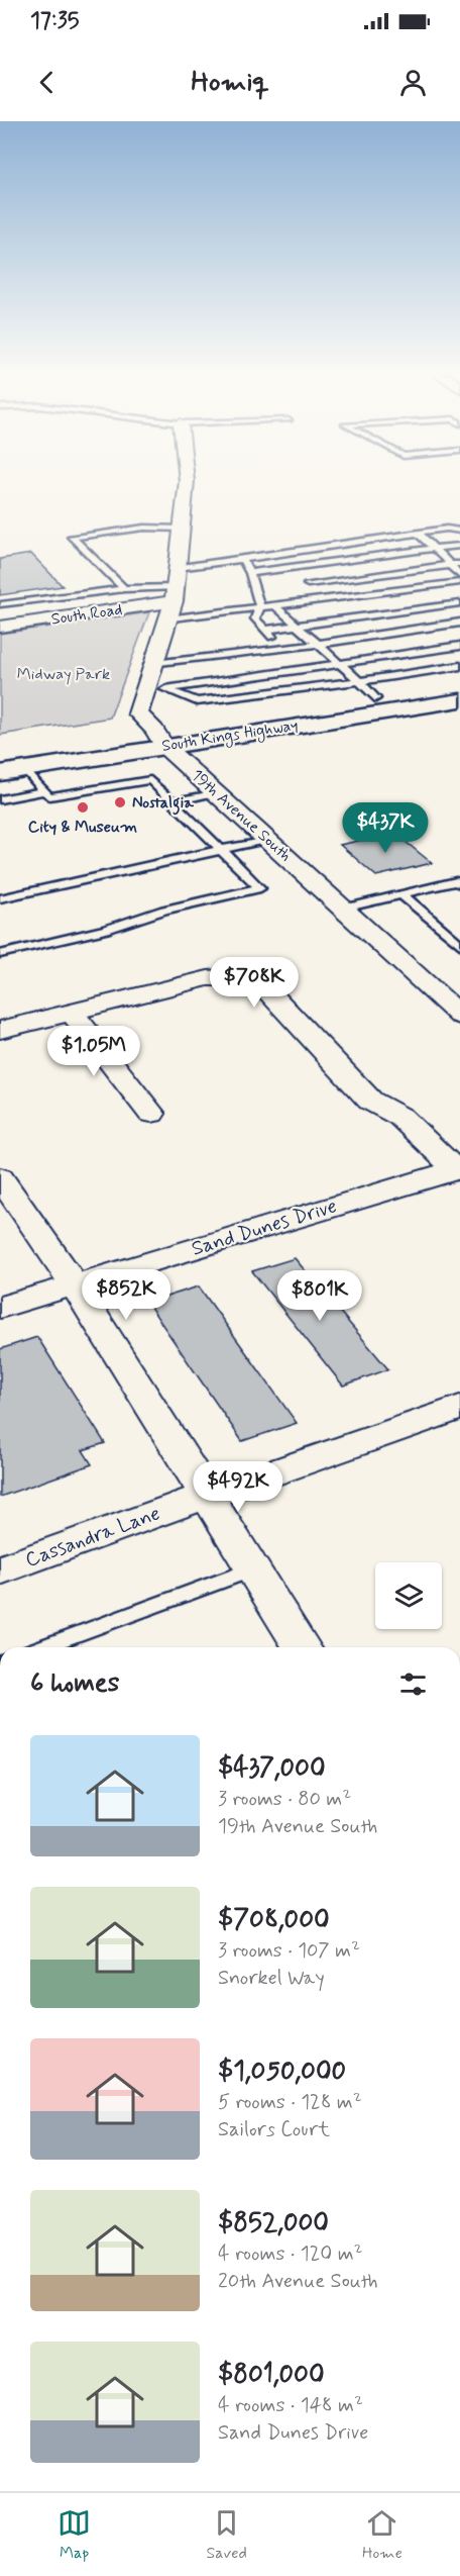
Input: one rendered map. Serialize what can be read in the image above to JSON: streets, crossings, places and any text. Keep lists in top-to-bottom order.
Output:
{
  "streets": {
    "main road": ["South Kings Highway"],
    "street": [
      "South Road",
      "19th Avenue South",
      "Sand Dunes Drive",
      "Cassandra Lane"
    ]
  },
  "crossings": [
    ["South Road", "19th Avenue South"],
    ["South Kings Highway", "19th Avenue South"]
  ],
  "parks": ["Midway Park"],
  "places": ["Nostalgia", "City & Museum"],
  "page": {
    "status": "17:35",
    "header": "Homiq",
    "price": [
      "$437K",
      "$708K",
      "$1.05M",
      "$852K",
      "$801K",
      "$492K"
    ],
    "heading": "6 homes",
    "list": [
      {
        "name": "$437,000",
        "note": "3 rooms · 80 m² · 19th Avenue South"
      },
      {
        "name": "$708,000",
        "note": "3 rooms · 107 m² · Snorkel Way"
      },
      {
        "name": "$1,050,000",
        "note": "5 rooms · 128 m² · Sailors Court"
      },
      {
        "name": "$852,000",
        "note": "4 rooms · 120 m² · 20th Avenue South"
      },
      {
        "name": "$801,000",
        "note": "4 rooms · 148 m² · Sand Dunes Drive"
      }
    ],
    "tabs": ["Map", "Saved", "Home"]
  }
}
